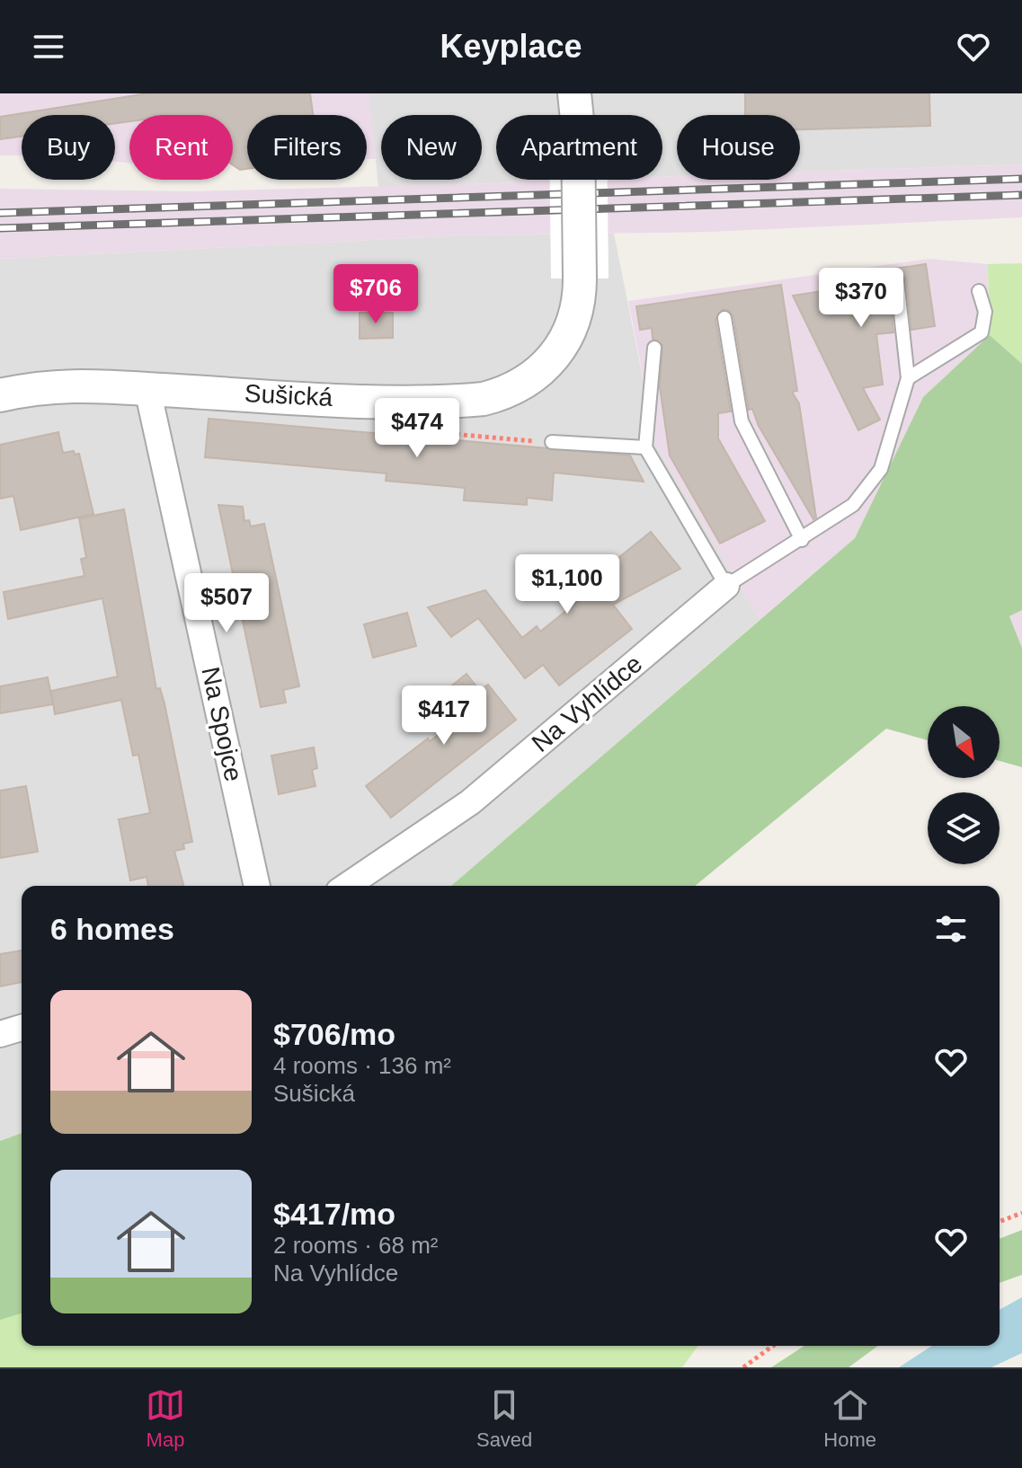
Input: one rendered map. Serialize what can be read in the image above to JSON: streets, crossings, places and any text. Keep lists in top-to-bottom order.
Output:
{
  "streets": {
    "street": ["Sušická", "Na Vyhlídce", "Na Spojce"]
  },
  "crossings": [
    ["Sušická", "Na Spojce"]
  ],
  "north": "bottom right",
  "page": {
    "header": "Keyplace",
    "chip": [
      "Buy",
      "Rent",
      "Filters",
      "New",
      "Apartment",
      "House"
    ],
    "price": [
      "$706",
      "$370",
      "$474",
      "$1,100",
      "$507",
      "$417"
    ],
    "heading": "6 homes",
    "list": [
      {
        "name": "$706/mo",
        "note": "4 rooms · 136 m² · Sušická"
      },
      {
        "name": "$417/mo",
        "note": "2 rooms · 68 m² · Na Vyhlídce"
      }
    ],
    "tabs": ["Map", "Saved", "Home"]
  }
}
